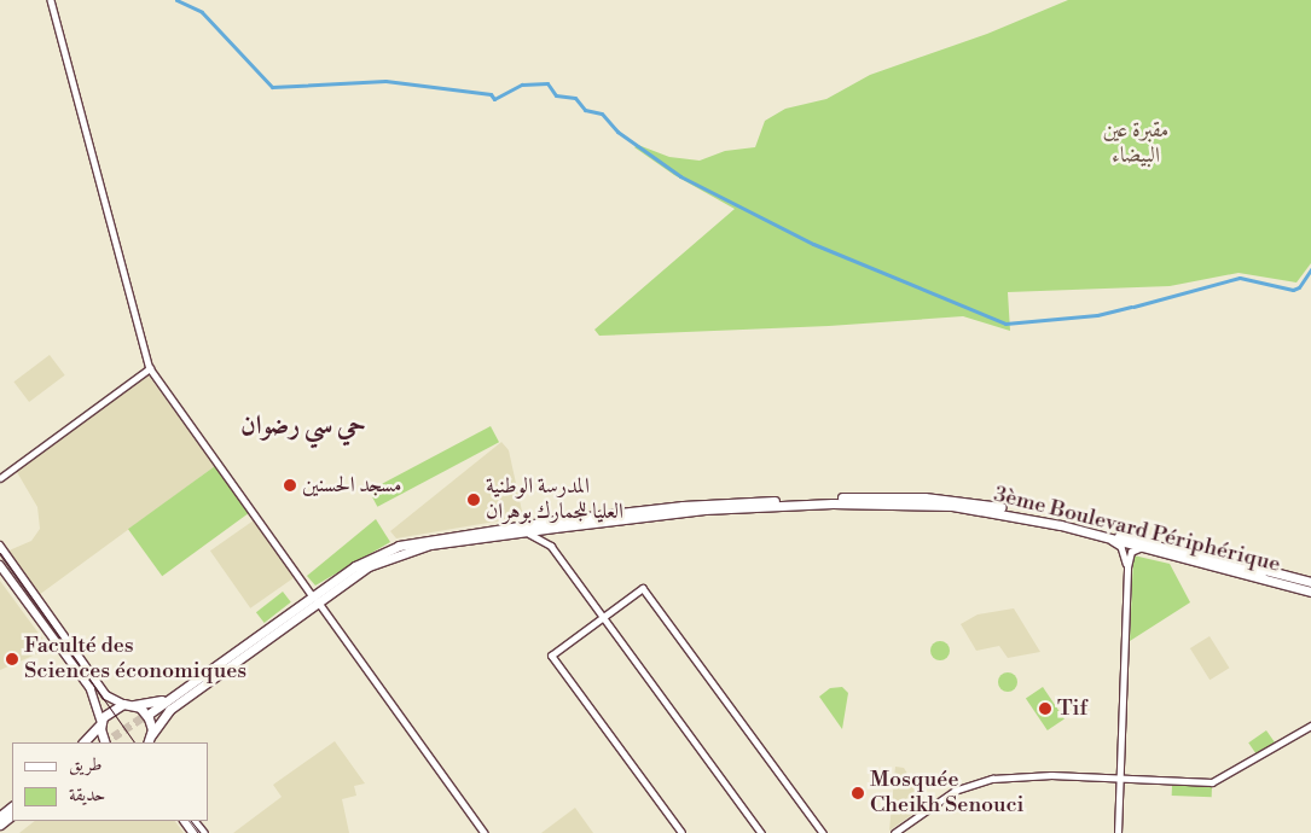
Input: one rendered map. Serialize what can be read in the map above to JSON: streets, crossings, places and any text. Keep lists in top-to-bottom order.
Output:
{
  "streets": {
    "highway": ["3ème Boulevard Périphérique"]
  },
  "districts": ["حي سي رضوان"],
  "parks": ["مقبرة عين البيضاء"],
  "places": [
    "مسجد الحسنين",
    "المدرسة الوطنية العليا للجمارك بوهران",
    "Faculté des Sciences économiques",
    "Tif",
    "Mosquée Cheikh Senouci"
  ],
  "legend": ["طريق", "حديقة"]
}
